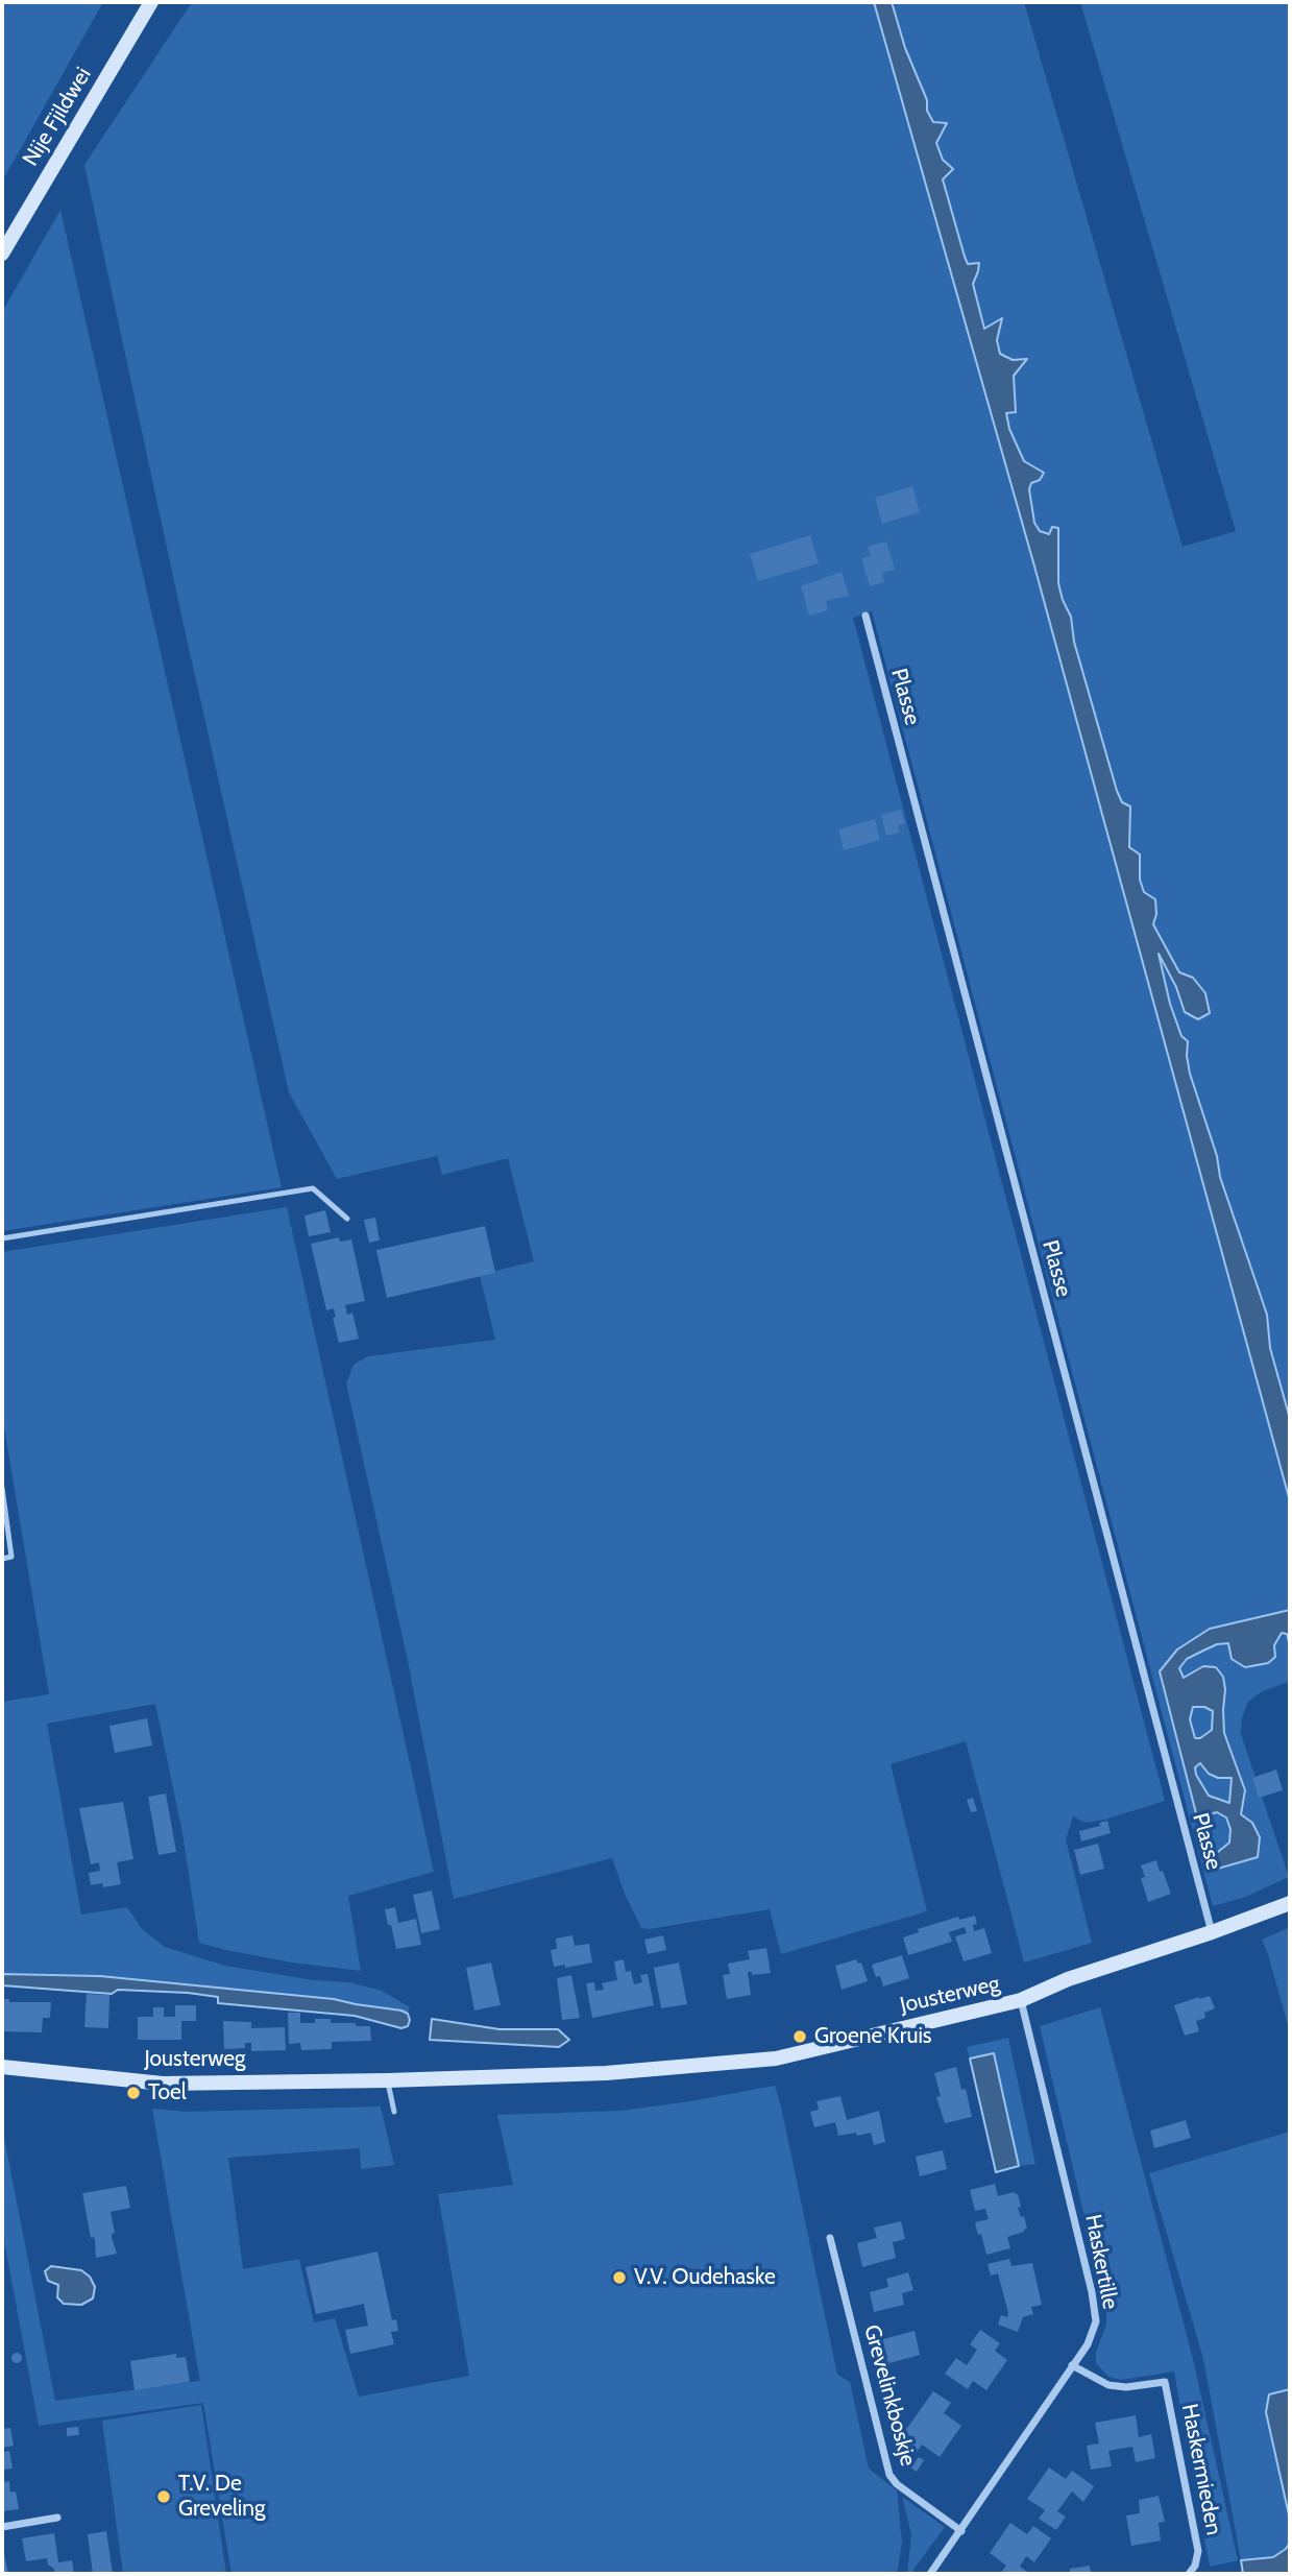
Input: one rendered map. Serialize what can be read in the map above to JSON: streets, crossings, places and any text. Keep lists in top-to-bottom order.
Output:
{
  "streets": {
    "street": [
      "Nije Fjildwei",
      "Plasse",
      "Jousterweg",
      "Haskertille",
      "Grevelinkboskje",
      "Haskermieden"
    ]
  },
  "crossings": [
    ["Plasse", "Jousterweg"],
    ["Jousterweg", "Haskertille"],
    ["Haskertille", "Grevelinkboskje"],
    ["Haskertille", "Haskermieden"]
  ],
  "places": [
    "Groene Kruis",
    "Toel",
    "V.V. Oudehaske",
    "T.V. De Greveling"
  ]
}
